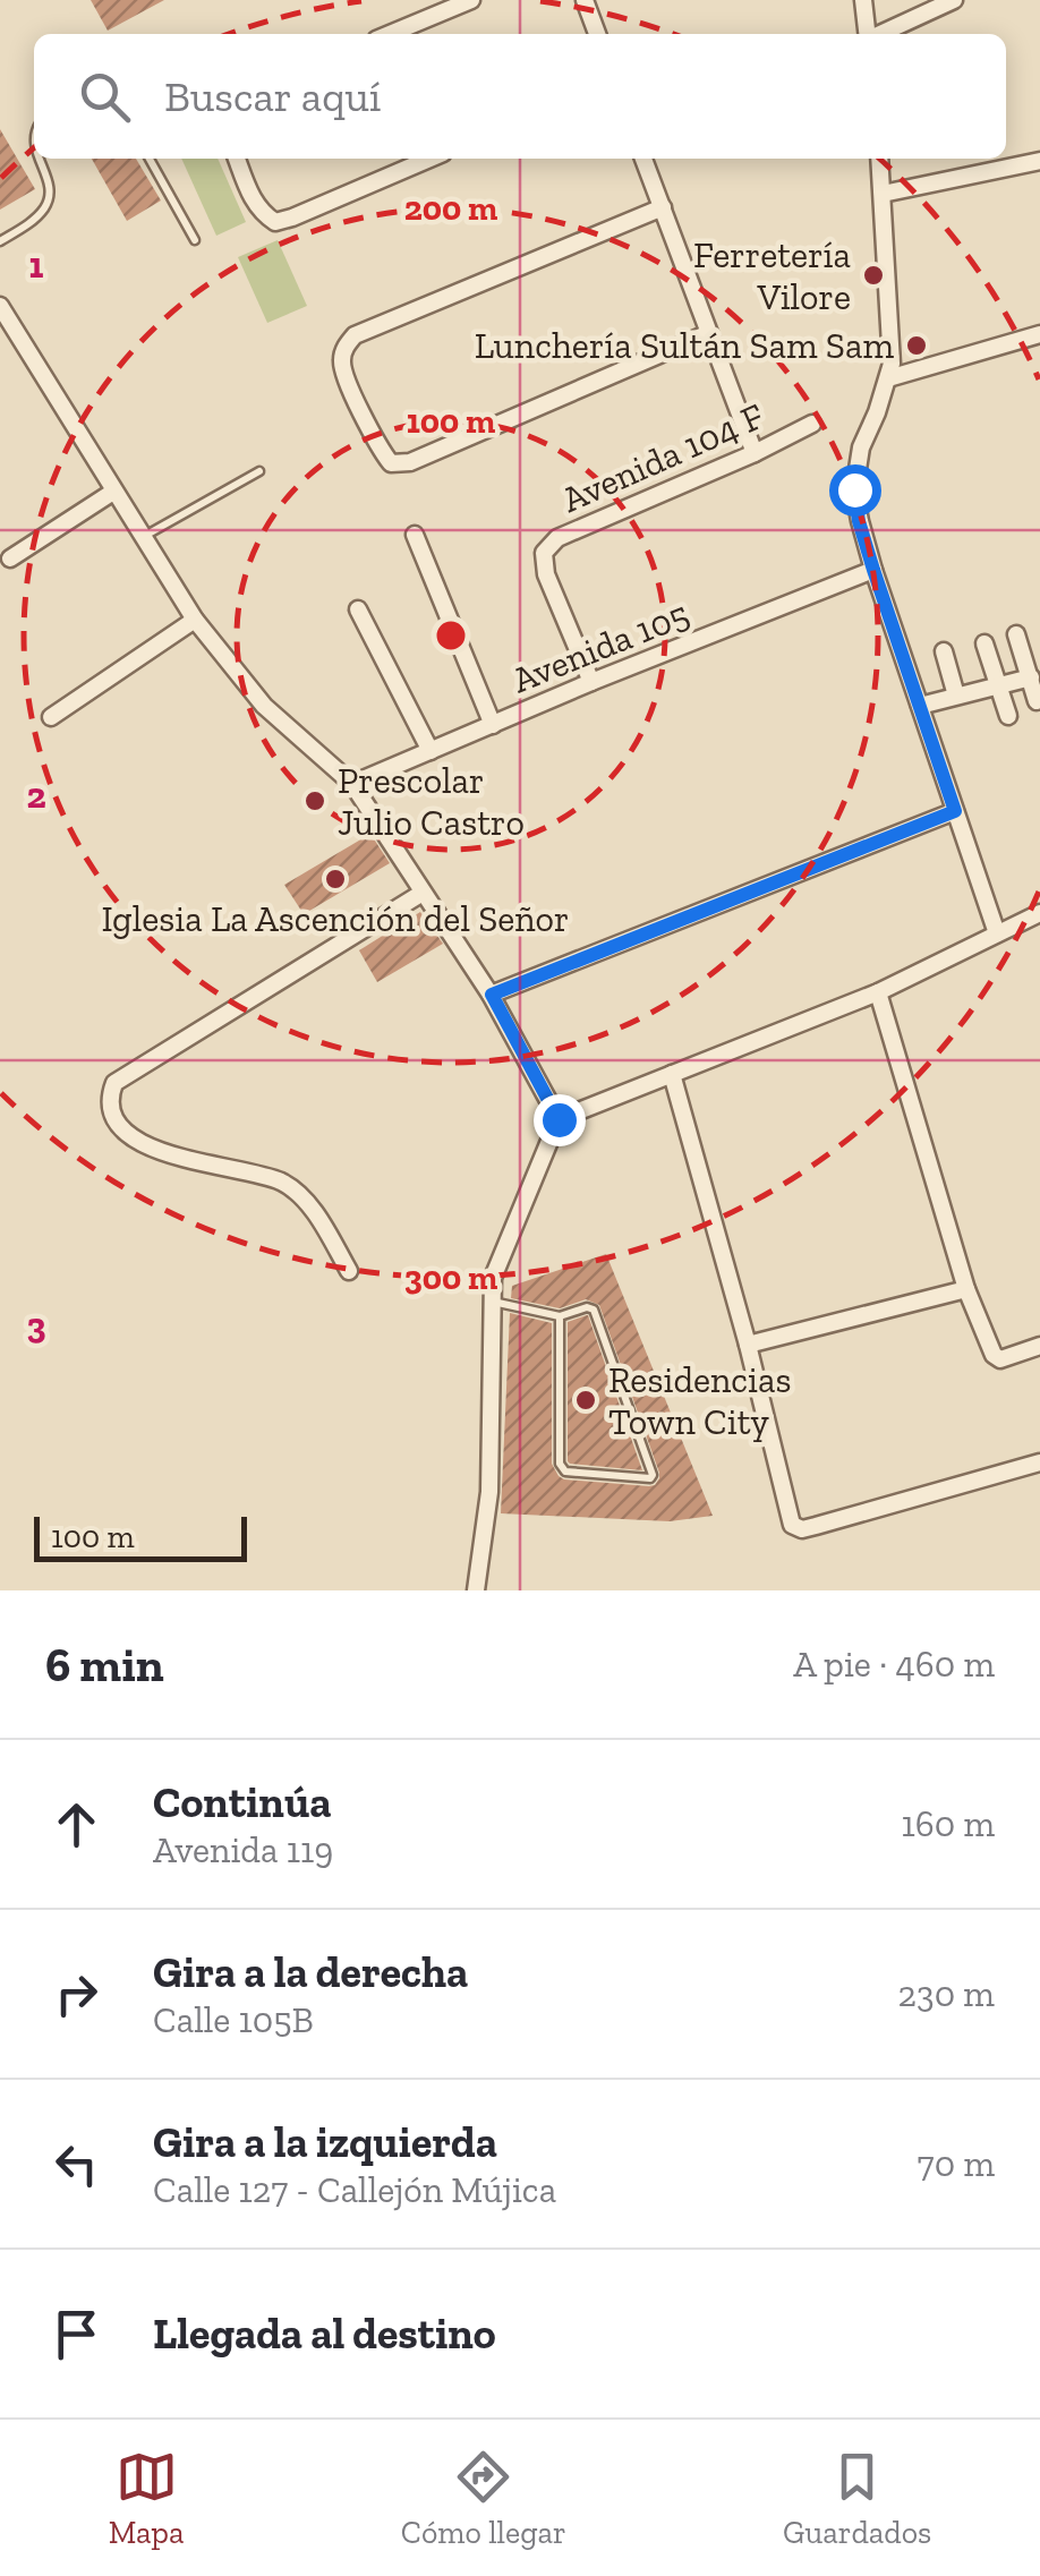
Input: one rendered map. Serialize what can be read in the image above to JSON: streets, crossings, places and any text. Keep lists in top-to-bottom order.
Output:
{
  "streets": {
    "street": ["Avenida 104 F", "Avenida 105"]
  },
  "crossings": [
    ["Avenida 104 F", "Avenida 105"]
  ],
  "places": [
    "Ferretería Vilore",
    "Lunchería Sultán Sam Sam",
    "Prescolar Julio Castro",
    "Iglesia La Ascención del Señor",
    "Residencias Town City"
  ],
  "scale_bar": "100 m",
  "page": {
    "search": "Buscar aquí",
    "scale": "100 m",
    "heading": ["6 min", "A pie · 460 m"],
    "list": [
      ["Continúa", "Avenida 119", "160 m"],
      ["Gira a la derecha", "Calle 105B", "230 m"],
      ["Gira a la izquierda", "Calle 127 - Callejón Mújica", "70 m"],
      "Llegada al destino"
    ],
    "nav": ["Mapa", "Cómo llegar", "Guardados"]
  },
  "grid": {
    "rows": ["1", "2", "3"]
  },
  "rings": ["200 m", "100 m", "300 m"]
}
